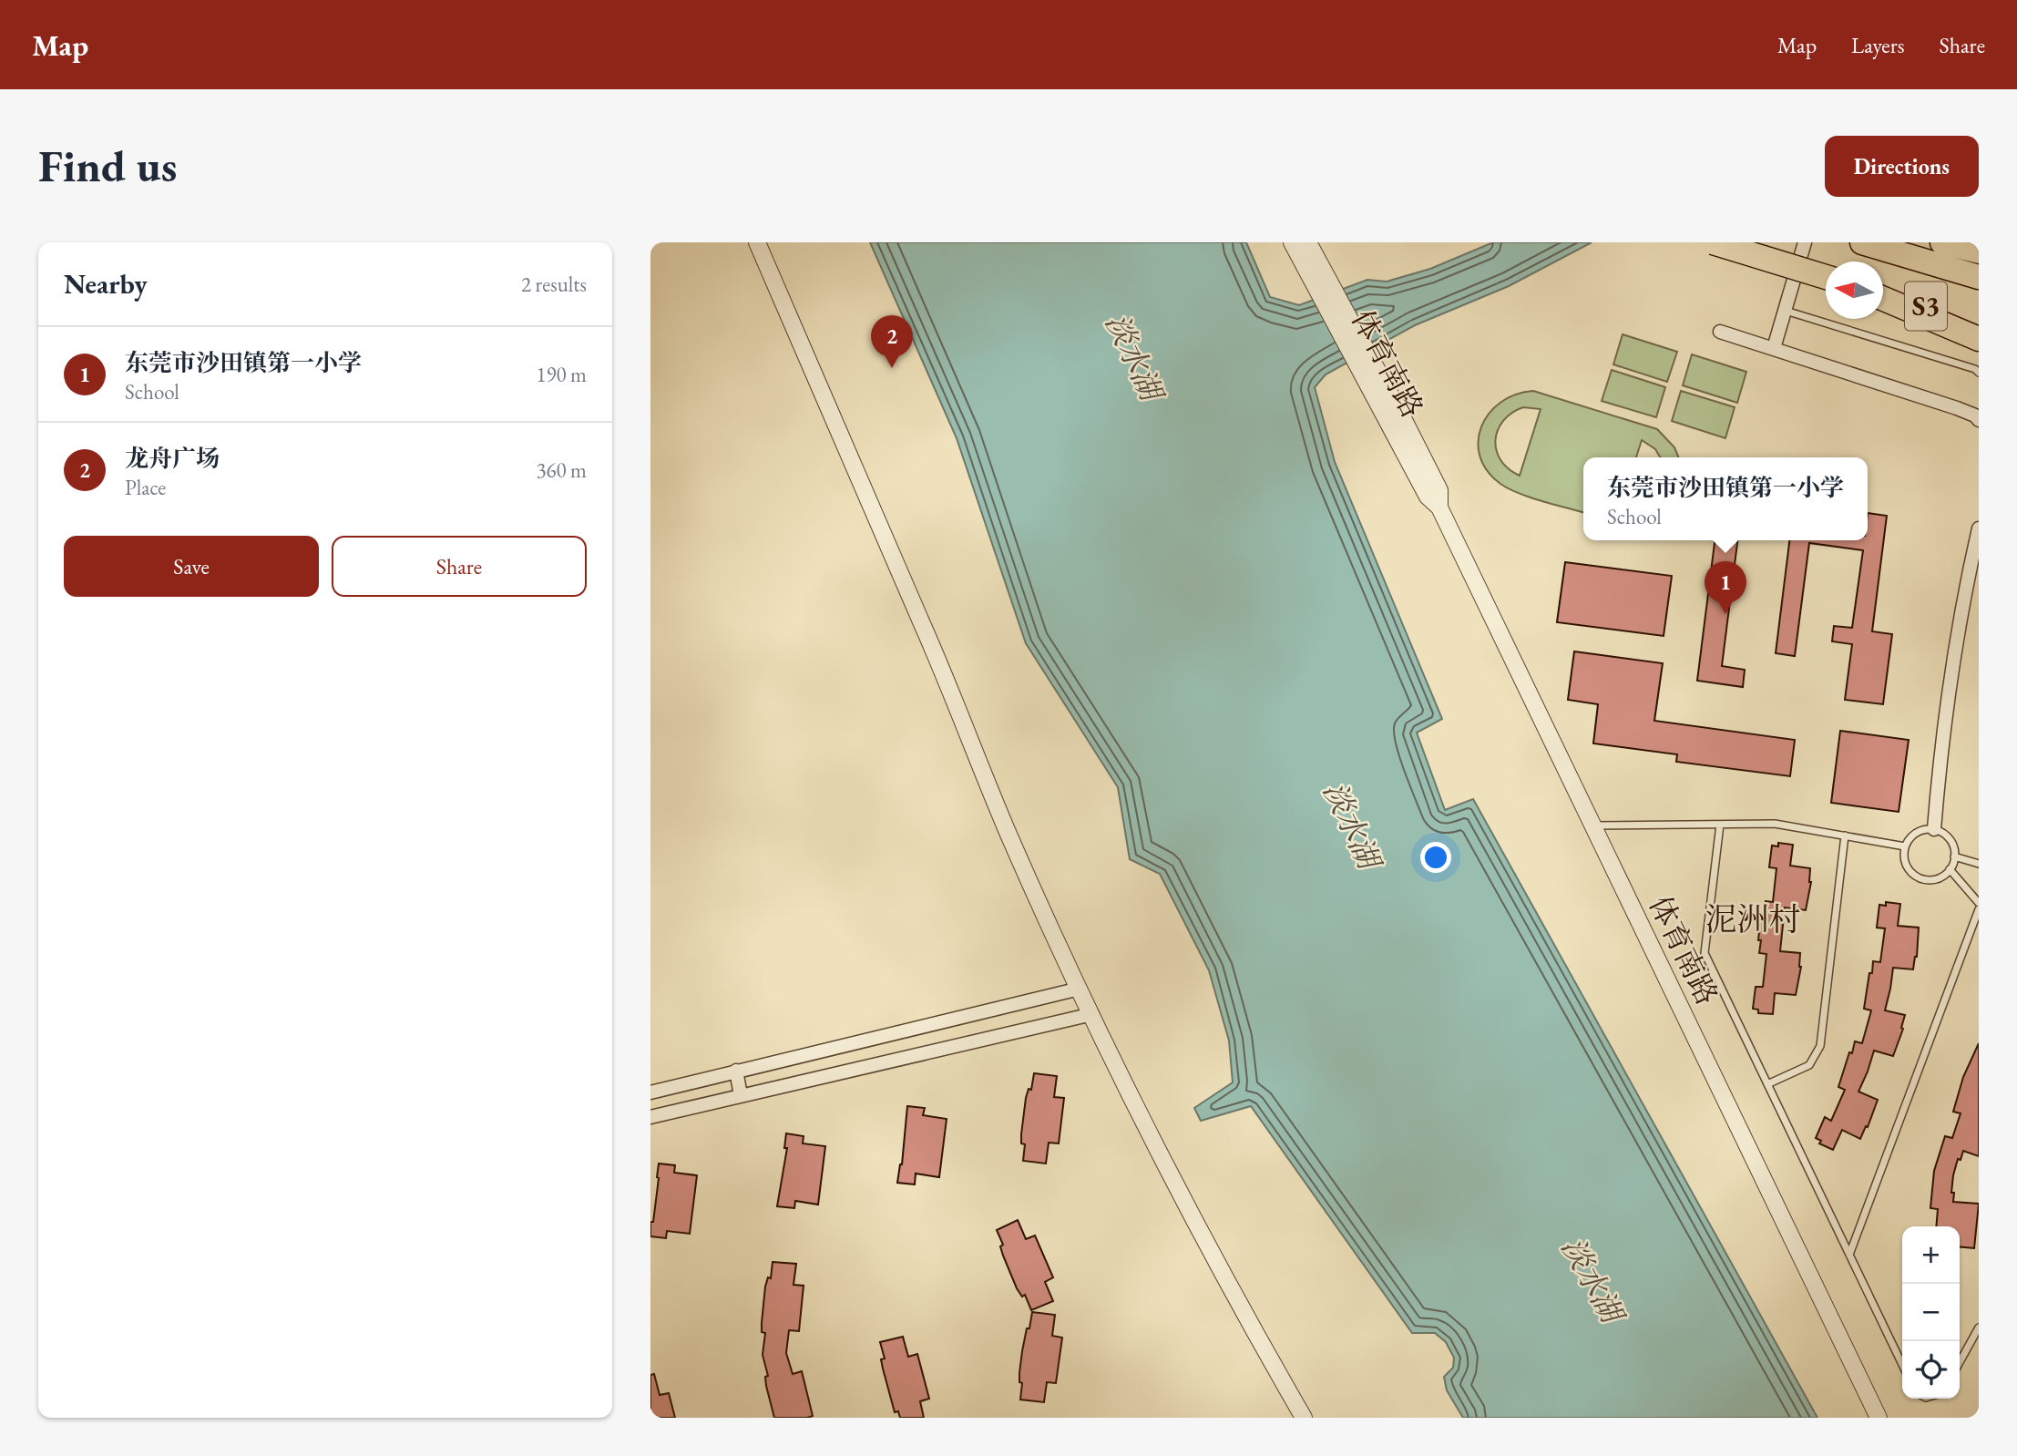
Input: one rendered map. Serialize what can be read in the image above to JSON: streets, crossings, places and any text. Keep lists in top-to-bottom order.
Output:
{
  "streets": {
    "highway": ["S3"],
    "street": ["体育南路"]
  },
  "districts": ["泥洲村"],
  "water": ["淡水湖"],
  "north": "left",
  "page": {
    "header": "Map",
    "nav": ["Map", "Layers", "Share"],
    "buttons": [
      "Directions",
      ["Save", "Share"]
    ],
    "title": "Find us",
    "heading": ["Nearby", "2 results"],
    "pins": ["2", "1"],
    "list": [
      {
        "mark": "1",
        "name": "东莞市沙田镇第一小学",
        "note": "School",
        "value": "190 m"
      },
      {
        "mark": "2",
        "name": "龙舟广场",
        "note": "Place",
        "value": "360 m"
      }
    ],
    "popup": ["东莞市沙田镇第一小学", "School"],
    "map_buttons": ["+", "−"]
  }
}
